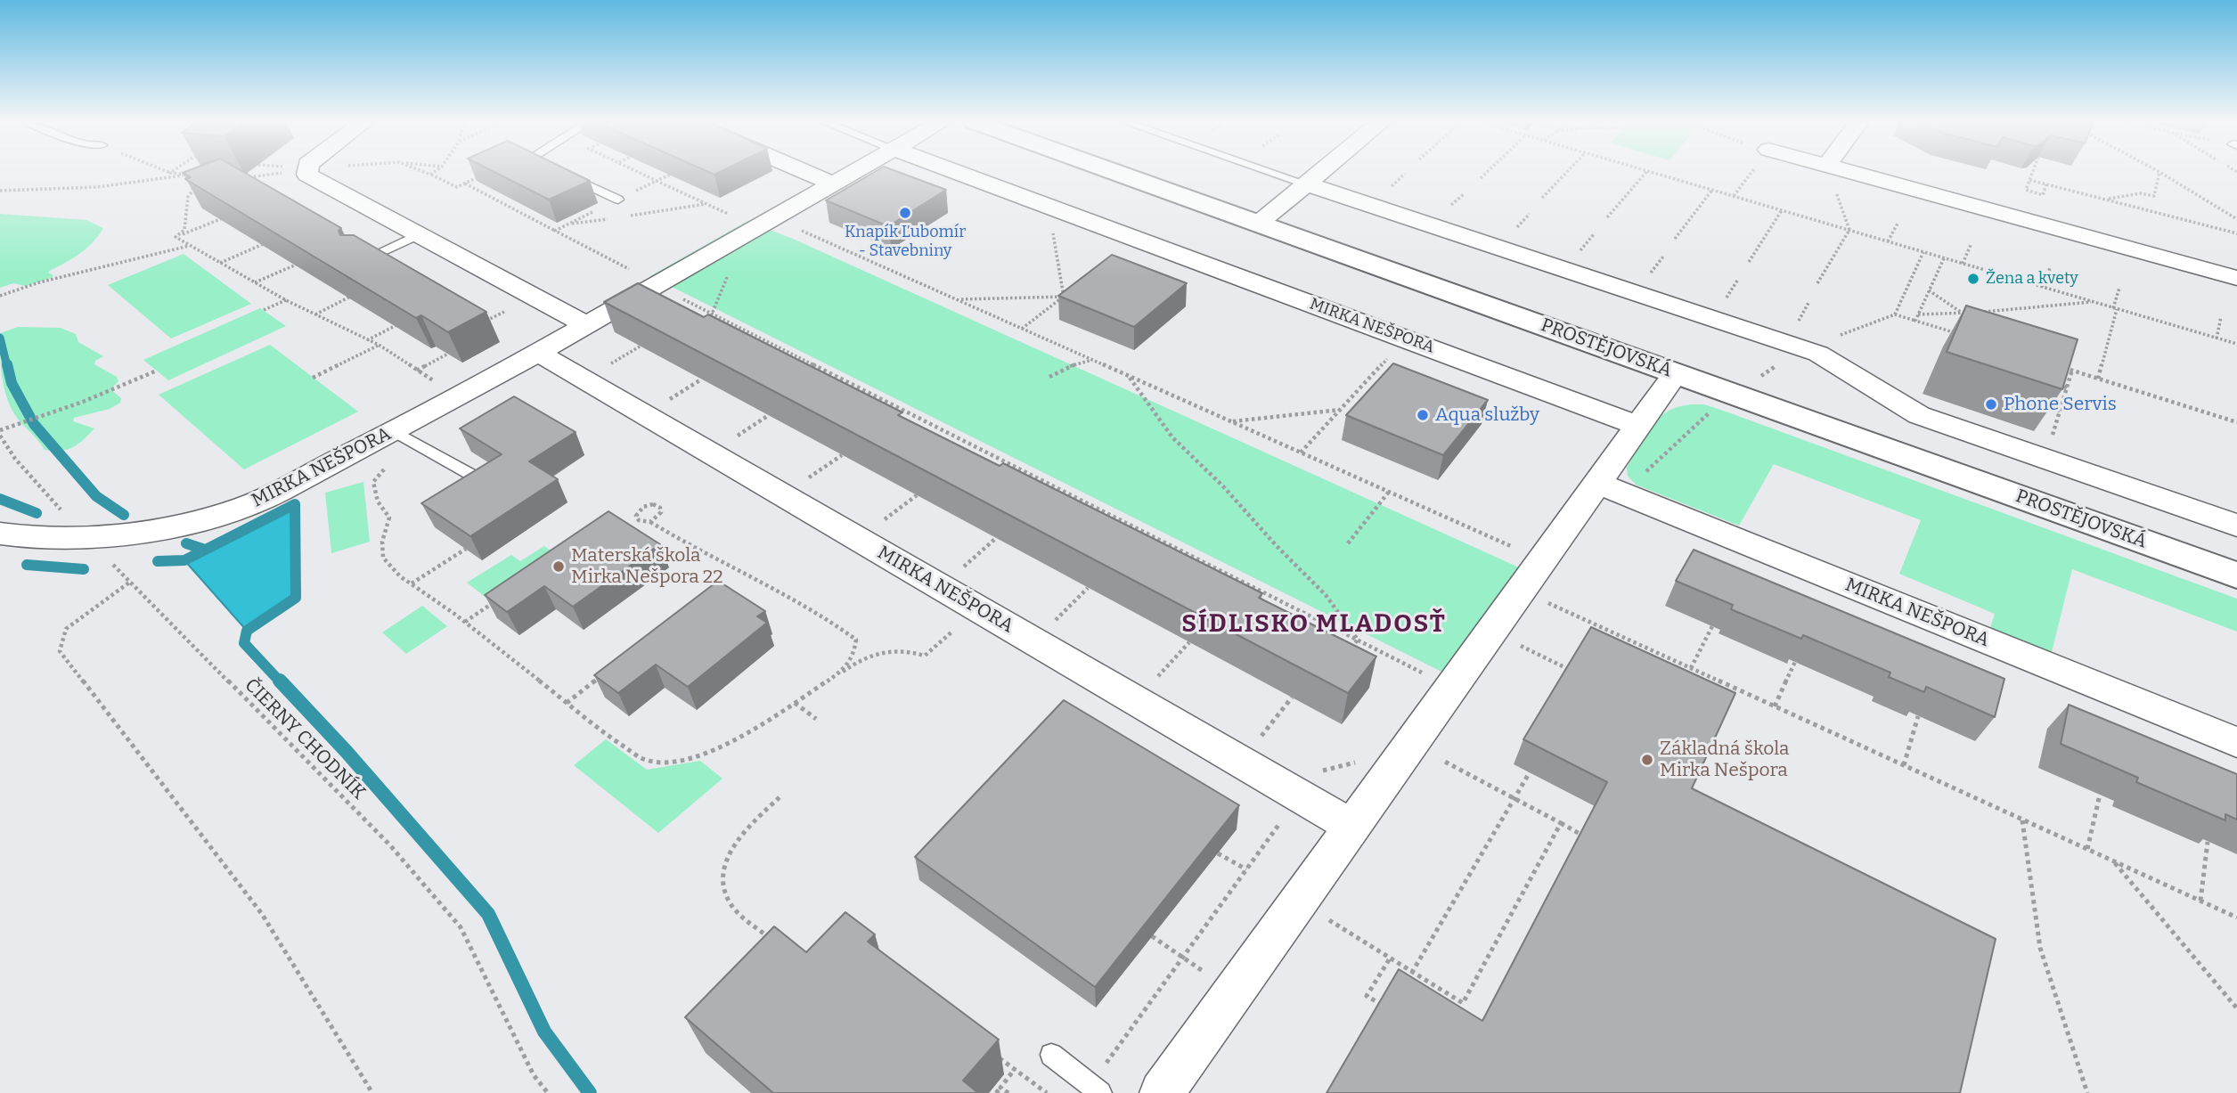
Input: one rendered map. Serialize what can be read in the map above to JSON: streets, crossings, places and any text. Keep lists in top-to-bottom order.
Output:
{
  "streets": {
    "street": ["MIRKA NEŠPORA", "PROSTĚJOVSKÁ"],
    "path": ["ČIERNY CHODNÍK"]
  },
  "crossings": [
    ["MIRKA NEŠPORA", "ČIERNY CHODNÍK"]
  ],
  "districts": ["SÍDLISKO MLADOSŤ"],
  "places": [
    "Knapík Ľubomír - Stavebniny",
    "Žena a kvety",
    "Phone Servis",
    "Aqua služby",
    "Materská škola Mirka Nešpora 22",
    "Základná škola Mirka Nešpora"
  ]
}
